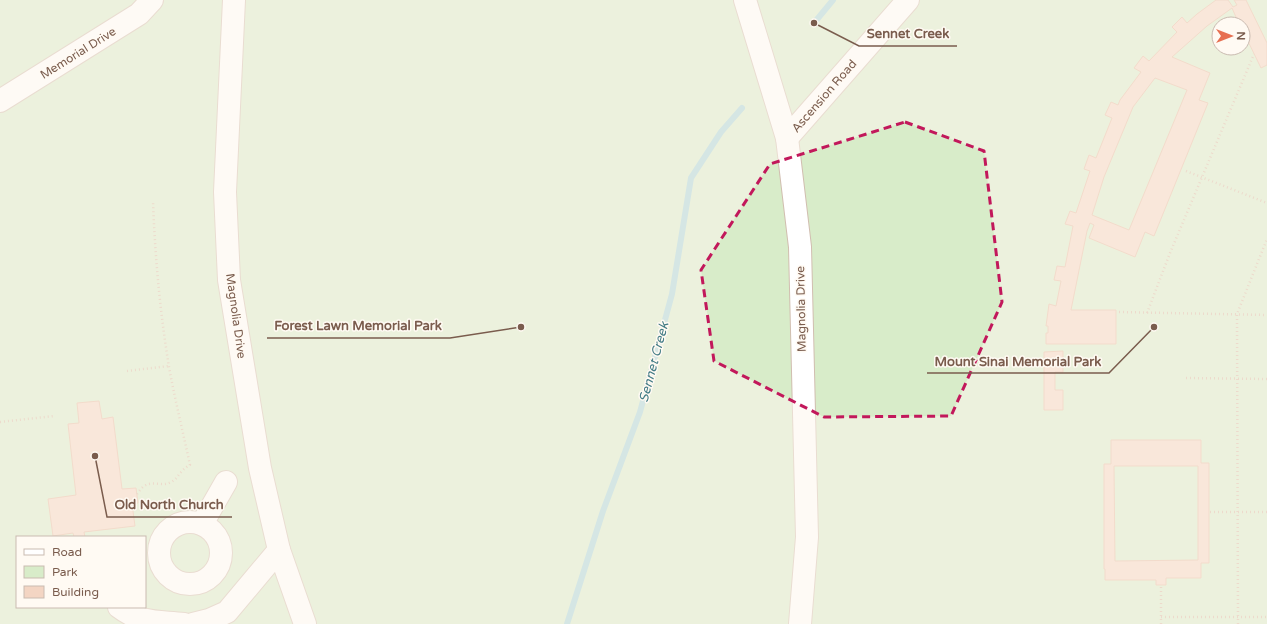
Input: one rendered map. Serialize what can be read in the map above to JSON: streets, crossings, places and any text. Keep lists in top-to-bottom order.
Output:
{
  "streets": {
    "lane": ["Memorial Drive", "Ascension Road", "Magnolia Drive"]
  },
  "crossings": [
    ["Ascension Road", "Magnolia Drive"]
  ],
  "water": ["Sennet Creek"],
  "places": [
    "Sennet Creek",
    "Forest Lawn Memorial Park",
    "Mount Sinai Memorial Park",
    "Old North Church"
  ],
  "legend": ["Road", "Park", "Building"],
  "north": "right"
}
